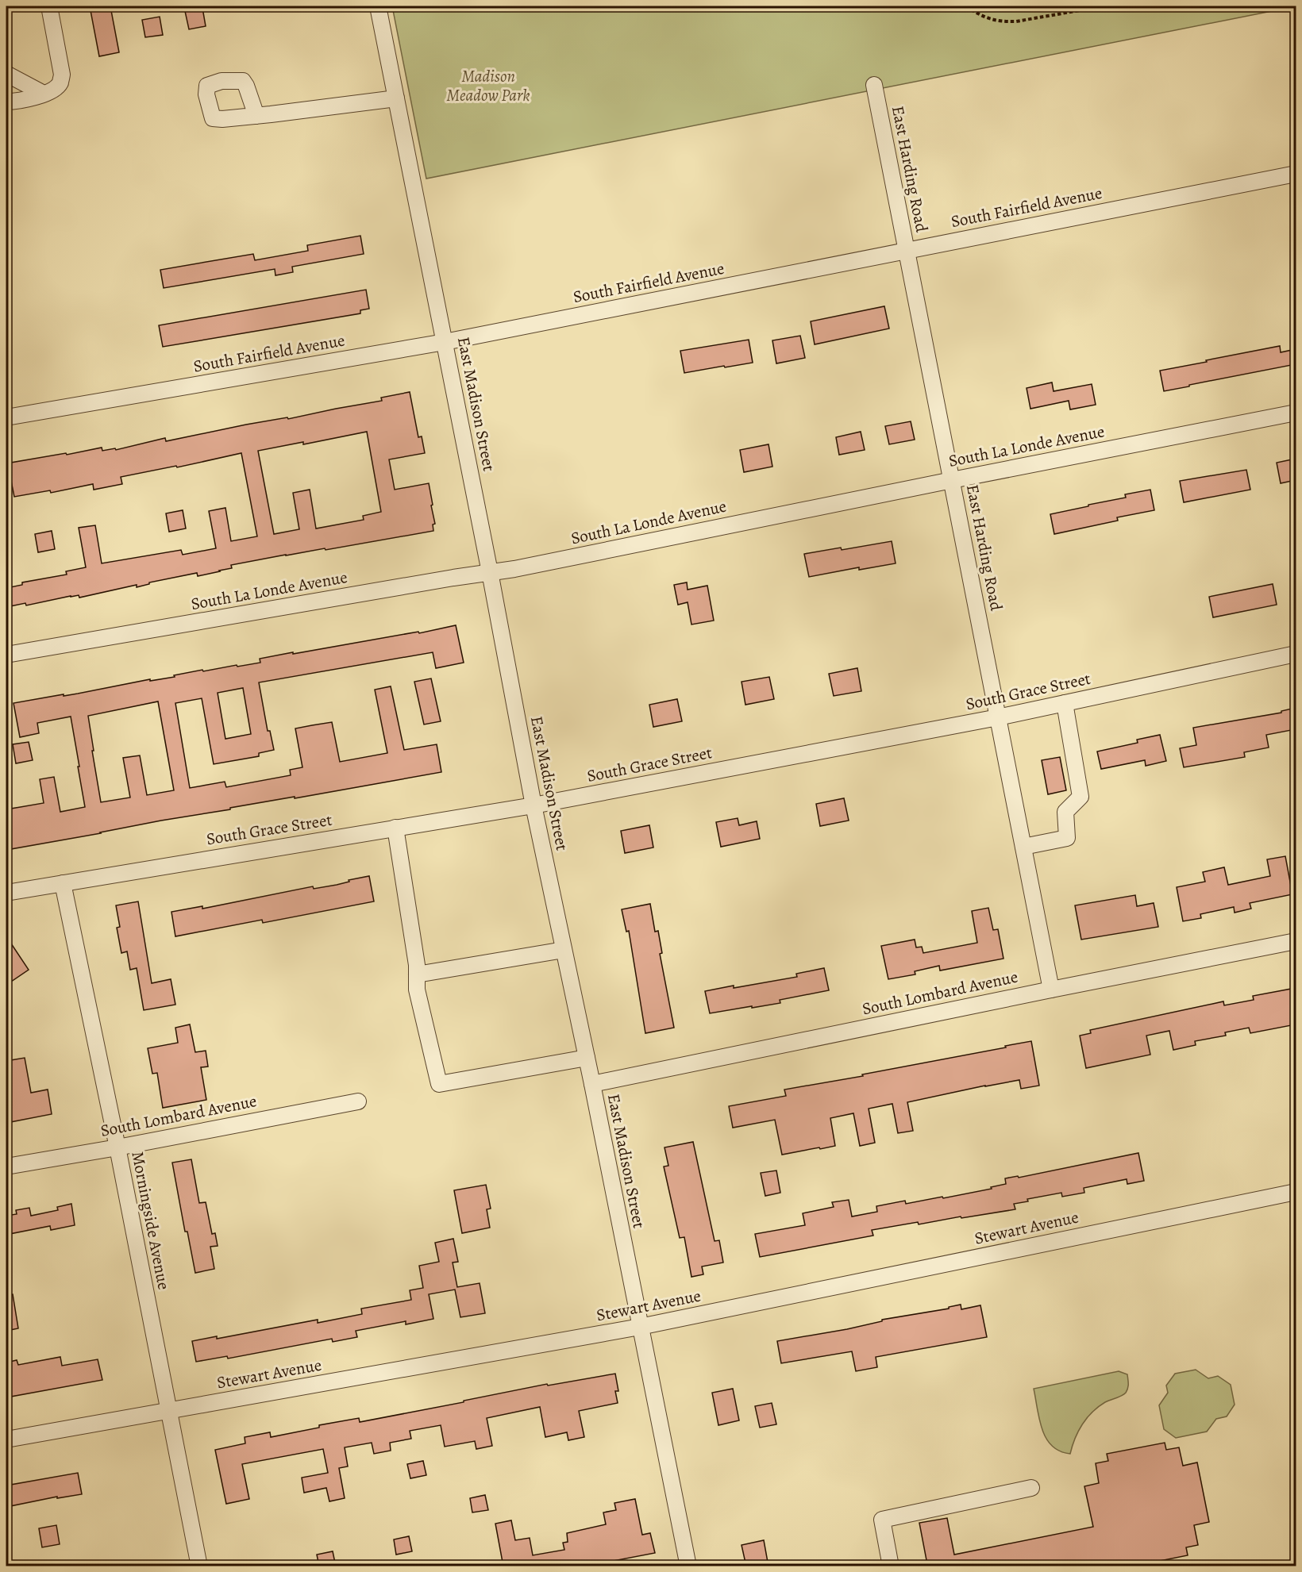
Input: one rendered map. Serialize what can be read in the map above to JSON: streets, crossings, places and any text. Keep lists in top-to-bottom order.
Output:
{
  "streets": {
    "street": [
      "East Harding Road",
      "South Fairfield Avenue",
      "East Madison Street",
      "South La Londe Avenue",
      "South Grace Street",
      "South Lombard Avenue",
      "Morningside Avenue",
      "Stewart Avenue"
    ]
  },
  "crossings": [
    ["East Harding Road", "South Fairfield Avenue"],
    ["East Harding Road", "South La Londe Avenue"],
    ["East Harding Road", "South Grace Street"],
    ["East Harding Road", "South Lombard Avenue"],
    ["South Fairfield Avenue", "East Madison Street"],
    ["East Madison Street", "South La Londe Avenue"],
    ["East Madison Street", "South Grace Street"],
    ["East Madison Street", "South Lombard Avenue"],
    ["East Madison Street", "Stewart Avenue"],
    ["South Grace Street", "Morningside Avenue"],
    ["South Lombard Avenue", "Morningside Avenue"],
    ["Morningside Avenue", "Stewart Avenue"]
  ],
  "parks": ["Madison Meadow Park"]
}
